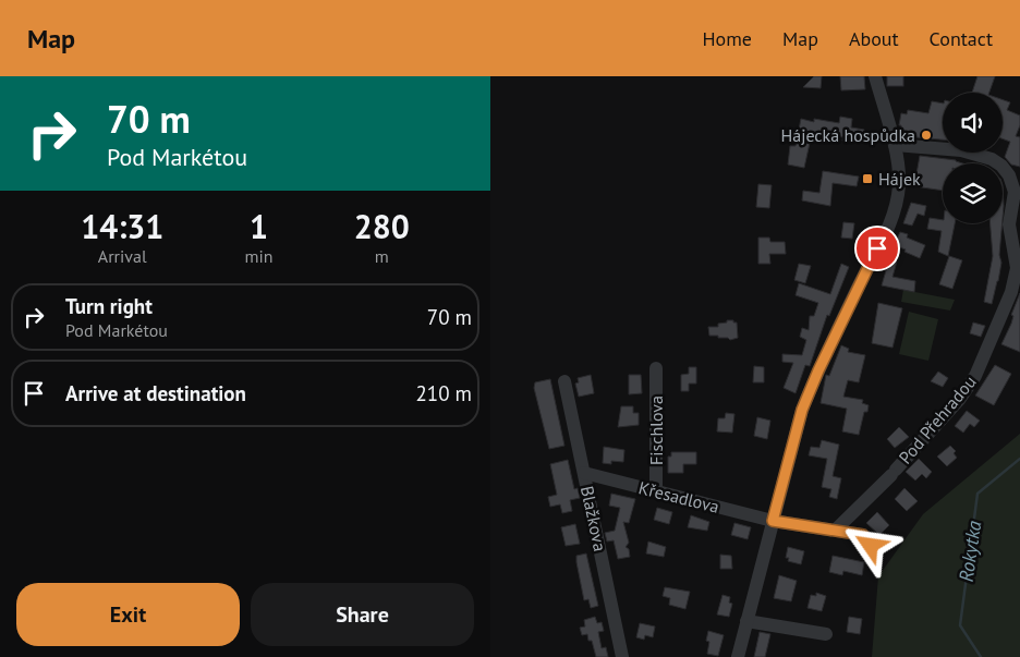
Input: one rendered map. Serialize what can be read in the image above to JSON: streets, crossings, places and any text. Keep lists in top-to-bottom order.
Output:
{
  "streets": {
    "street": [
      "Pod Přehradou",
      "Fischlova",
      "Křesadlova",
      "Blažkova"
    ]
  },
  "crossings": [
    ["Pod Přehradou", "Křesadlova"],
    ["Fischlova", "Křesadlova"],
    ["Křesadlova", "Blažkova"]
  ],
  "water": ["Rokytka"],
  "places": {
    "other": ["Hájecká hospůdka"],
    "transit": ["Hájek"]
  },
  "page": {
    "header": "Map",
    "nav": [
      "Home",
      "Map",
      "About",
      "Contact"
    ],
    "turn": ["70 m", "Pod Markétou"],
    "eta": [
      "14:31",
      "Arrival",
      "1",
      "min",
      "280",
      "m"
    ],
    "list": [
      {
        "name": "Turn right",
        "note": "Pod Markétou",
        "value": "70 m"
      },
      {
        "name": "Arrive at destination",
        "value": "210 m"
      }
    ],
    "buttons": ["Exit", "Share"]
  }
}
